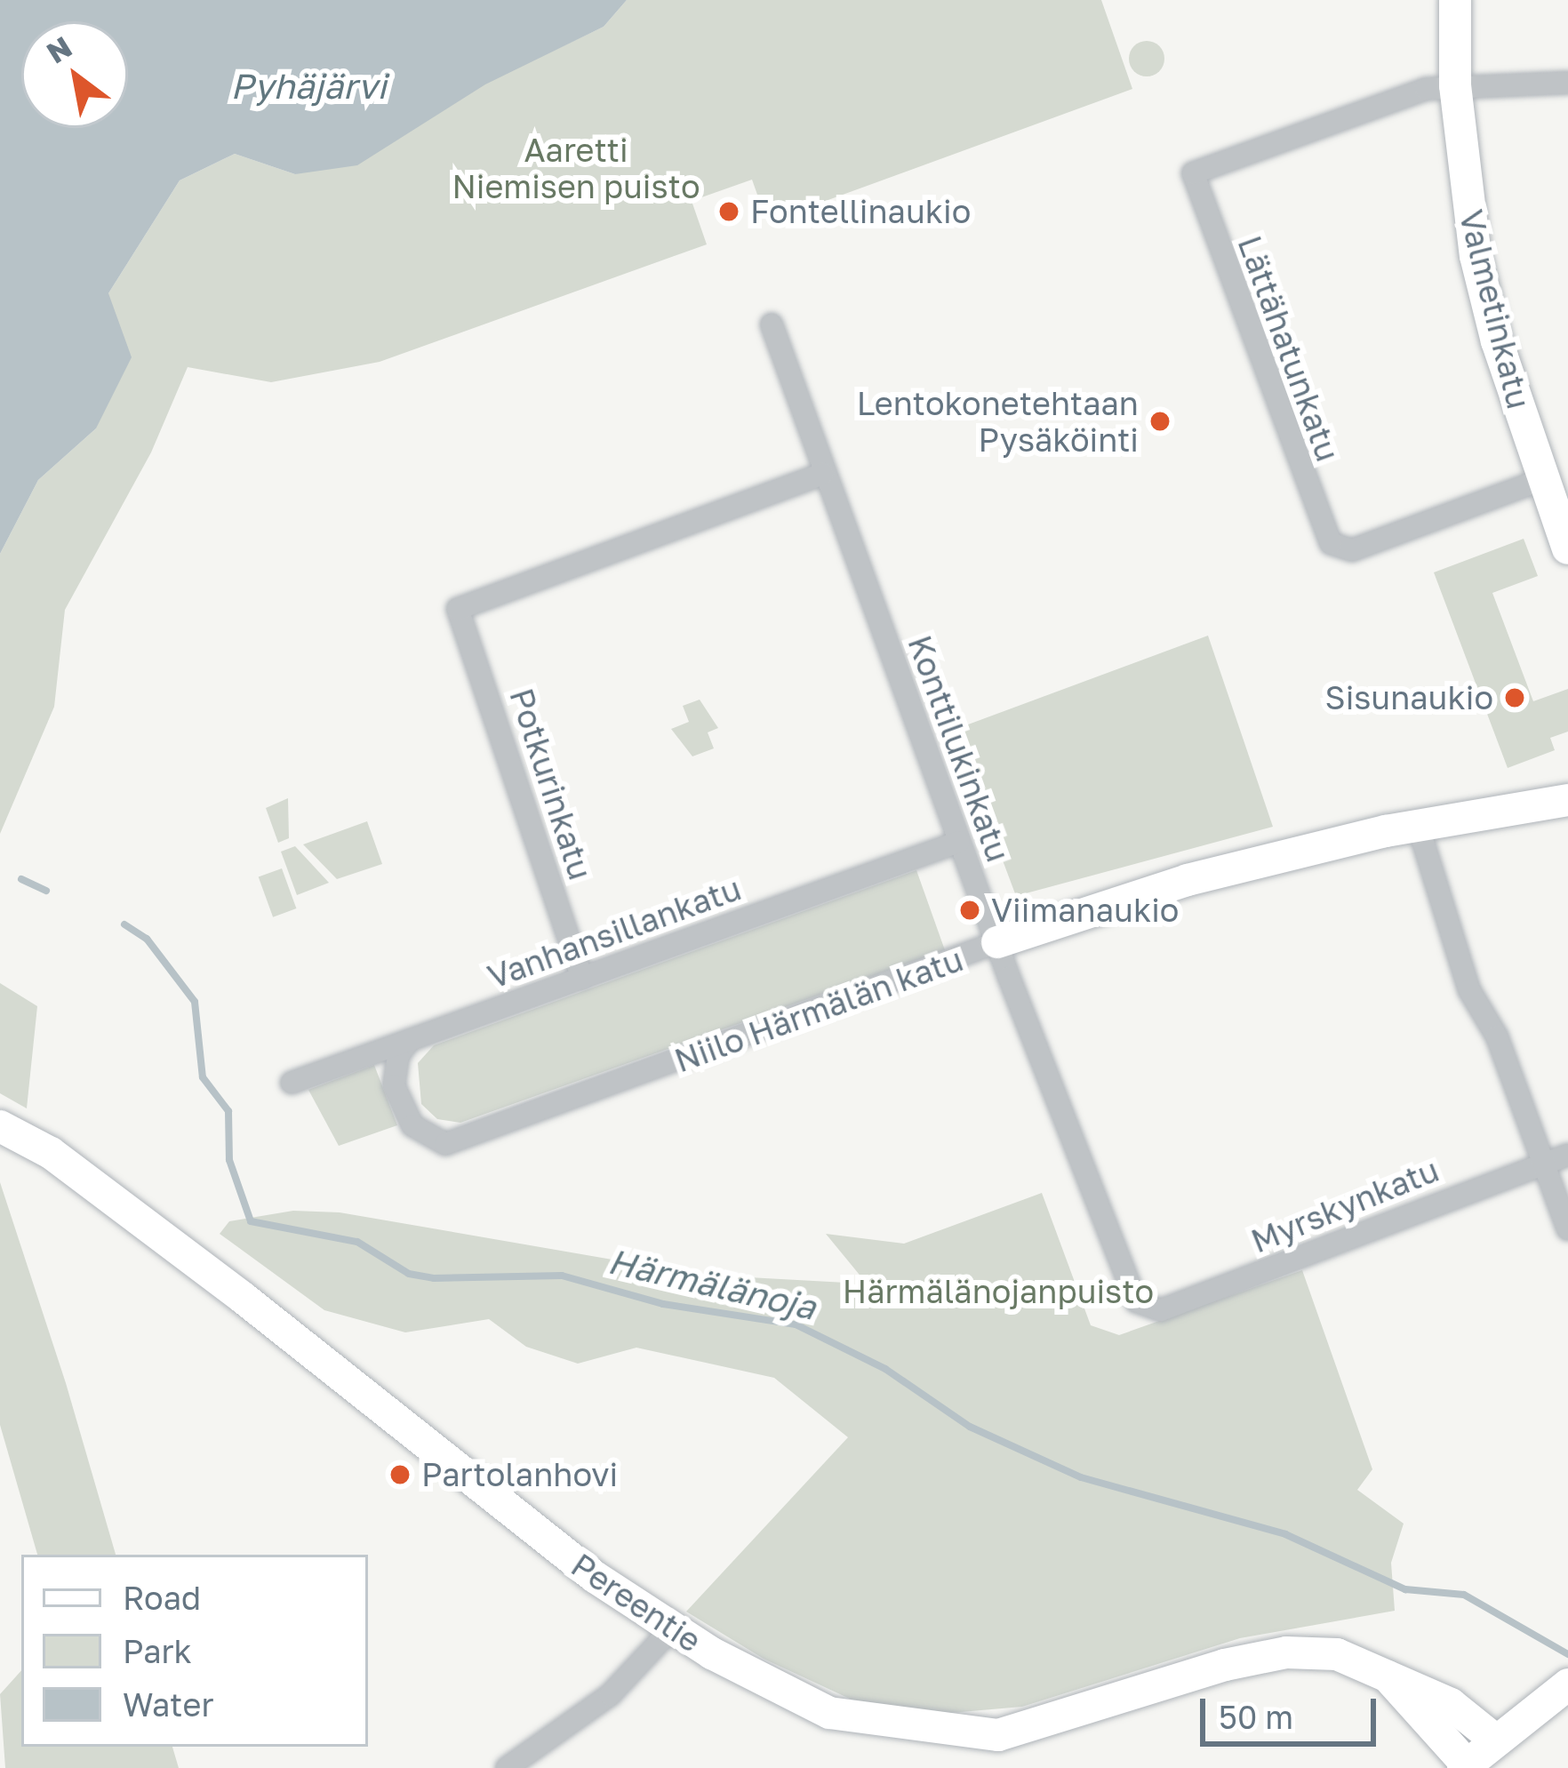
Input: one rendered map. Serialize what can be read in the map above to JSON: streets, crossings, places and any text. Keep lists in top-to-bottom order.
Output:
{
  "streets": {
    "street": [
      "Valmetinkatu",
      "Lättähatunkatu",
      "Konttilukinkatu",
      "Potkurinkatu",
      "Vanhansillankatu",
      "Niilo Härmälän katu",
      "Myrskynkatu",
      "Pereentie"
    ]
  },
  "crossings": [
    ["Valmetinkatu", "Lättähatunkatu"],
    ["Konttilukinkatu", "Potkurinkatu"],
    ["Konttilukinkatu", "Vanhansillankatu"],
    ["Konttilukinkatu", "Niilo Härmälän katu"],
    ["Konttilukinkatu", "Myrskynkatu"],
    ["Potkurinkatu", "Vanhansillankatu"],
    ["Vanhansillankatu", "Niilo Härmälän katu"]
  ],
  "water": ["Pyhäjärvi", "Härmälänoja"],
  "parks": ["Aaretti Niemisen puisto", "Härmälänojanpuisto"],
  "places": [
    "Fontellinaukio",
    "Lentokonetehtaan Pysäköinti",
    "Sisunaukio",
    "Viimanaukio",
    "Partolanhovi"
  ],
  "legend": ["Road", "Park", "Water"],
  "scale_bar": "50 m",
  "north": "top left"
}
